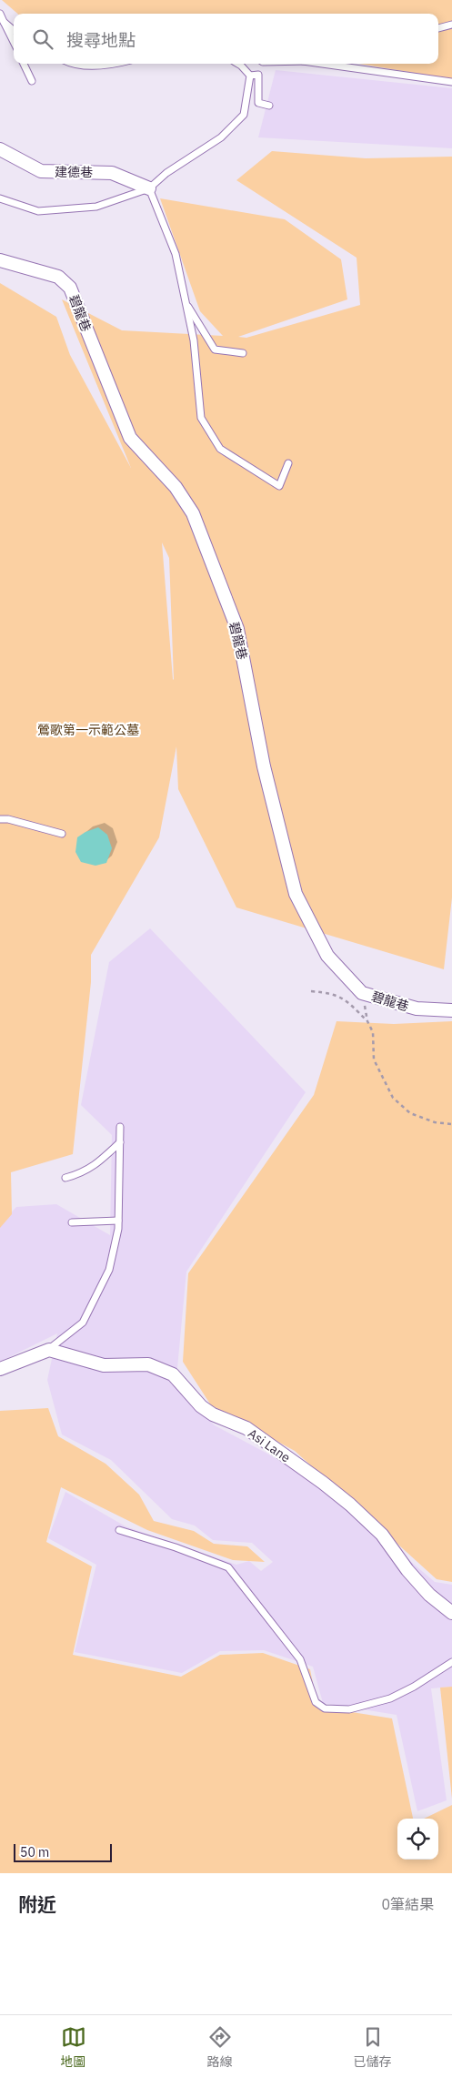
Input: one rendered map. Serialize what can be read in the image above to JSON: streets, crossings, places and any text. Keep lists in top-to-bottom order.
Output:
{
  "streets": {
    "street": ["建德巷", "碧龍巷", "Asi Lane"]
  },
  "parks": ["鶯歌第一示範公墓"],
  "scale_bar": "50 m",
  "page": {
    "search": "搜尋地點",
    "scale": "50 m",
    "heading": ["附近", "0筆結果"],
    "nav": ["地圖", "路線", "已儲存"]
  }
}
